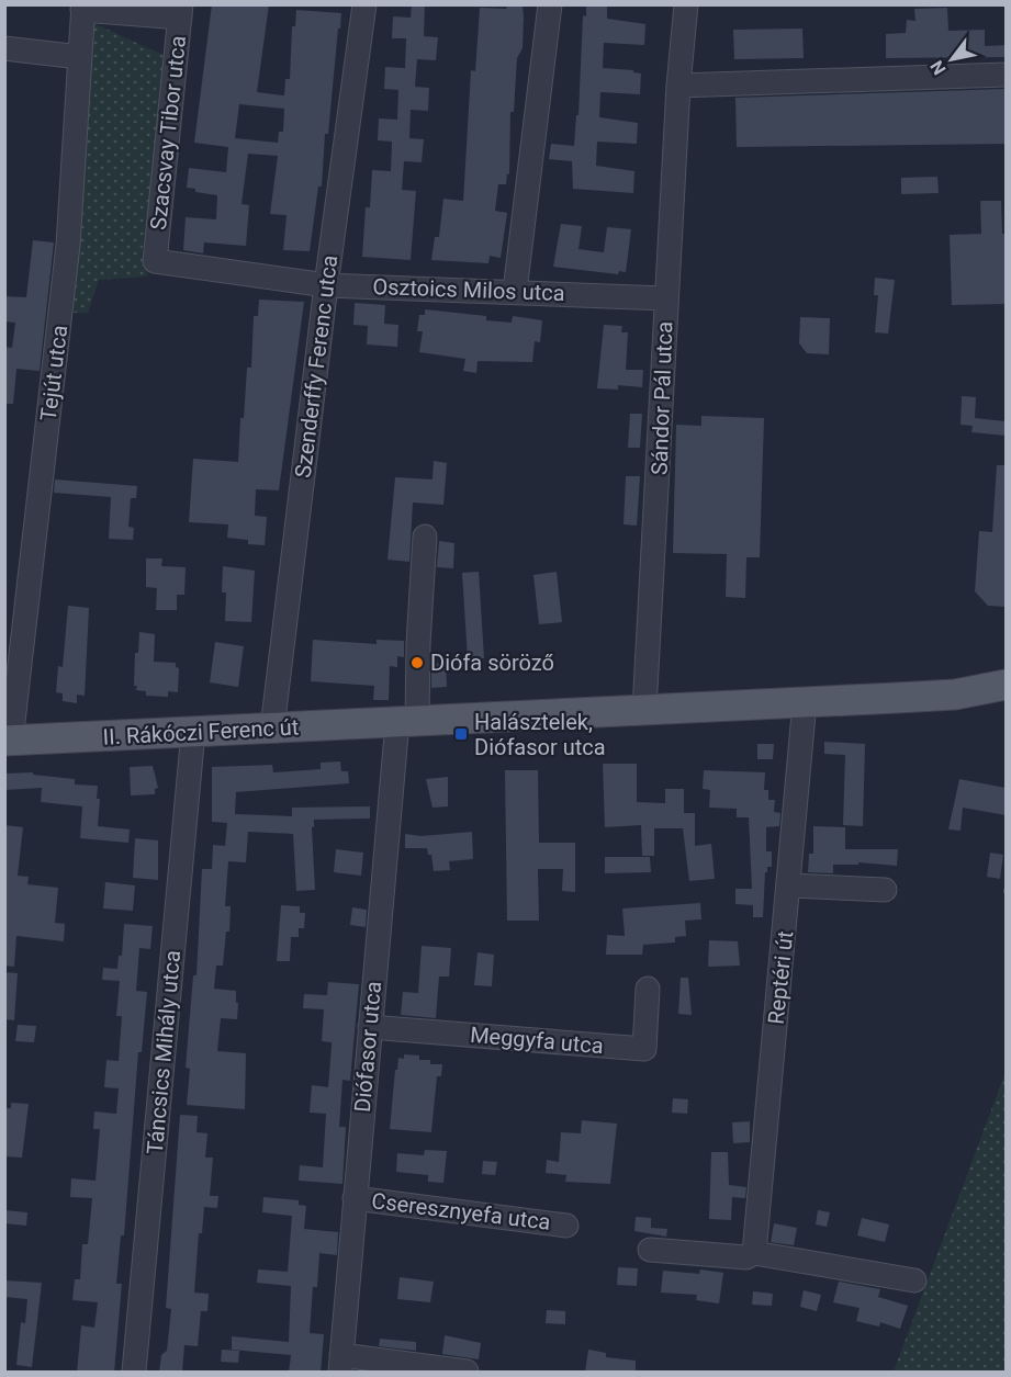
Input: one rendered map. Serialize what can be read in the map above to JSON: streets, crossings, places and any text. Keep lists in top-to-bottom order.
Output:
{
  "streets": {
    "main road": ["II. Rákóczi Ferenc út"],
    "street": [
      "Szacsvay Tibor utca",
      "Osztoics Milos utca",
      "Szenderffy Ferenc utca",
      "Tejút utca",
      "Sándor Pál utca",
      "Reptéri út",
      "Meggyfa utca",
      "Diófasor utca",
      "Táncsics Mihály utca",
      "Cseresznyefa utca"
    ]
  },
  "crossings": [
    ["Szacsvay Tibor utca", "Osztoics Milos utca"],
    ["Osztoics Milos utca", "Szenderffy Ferenc utca"],
    ["Osztoics Milos utca", "Sándor Pál utca"],
    ["Szenderffy Ferenc utca", "II. Rákóczi Ferenc út"],
    ["Tejút utca", "II. Rákóczi Ferenc út"],
    ["II. Rákóczi Ferenc út", "Diófasor utca"],
    ["II. Rákóczi Ferenc út", "Táncsics Mihály utca"],
    ["Meggyfa utca", "Diófasor utca"],
    ["Diófasor utca", "Cseresznyefa utca"]
  ],
  "places": {
    "other": ["Diófa söröző"],
    "transit": ["Halásztelek, Diófasor utca"]
  },
  "north": "bottom left"
}
